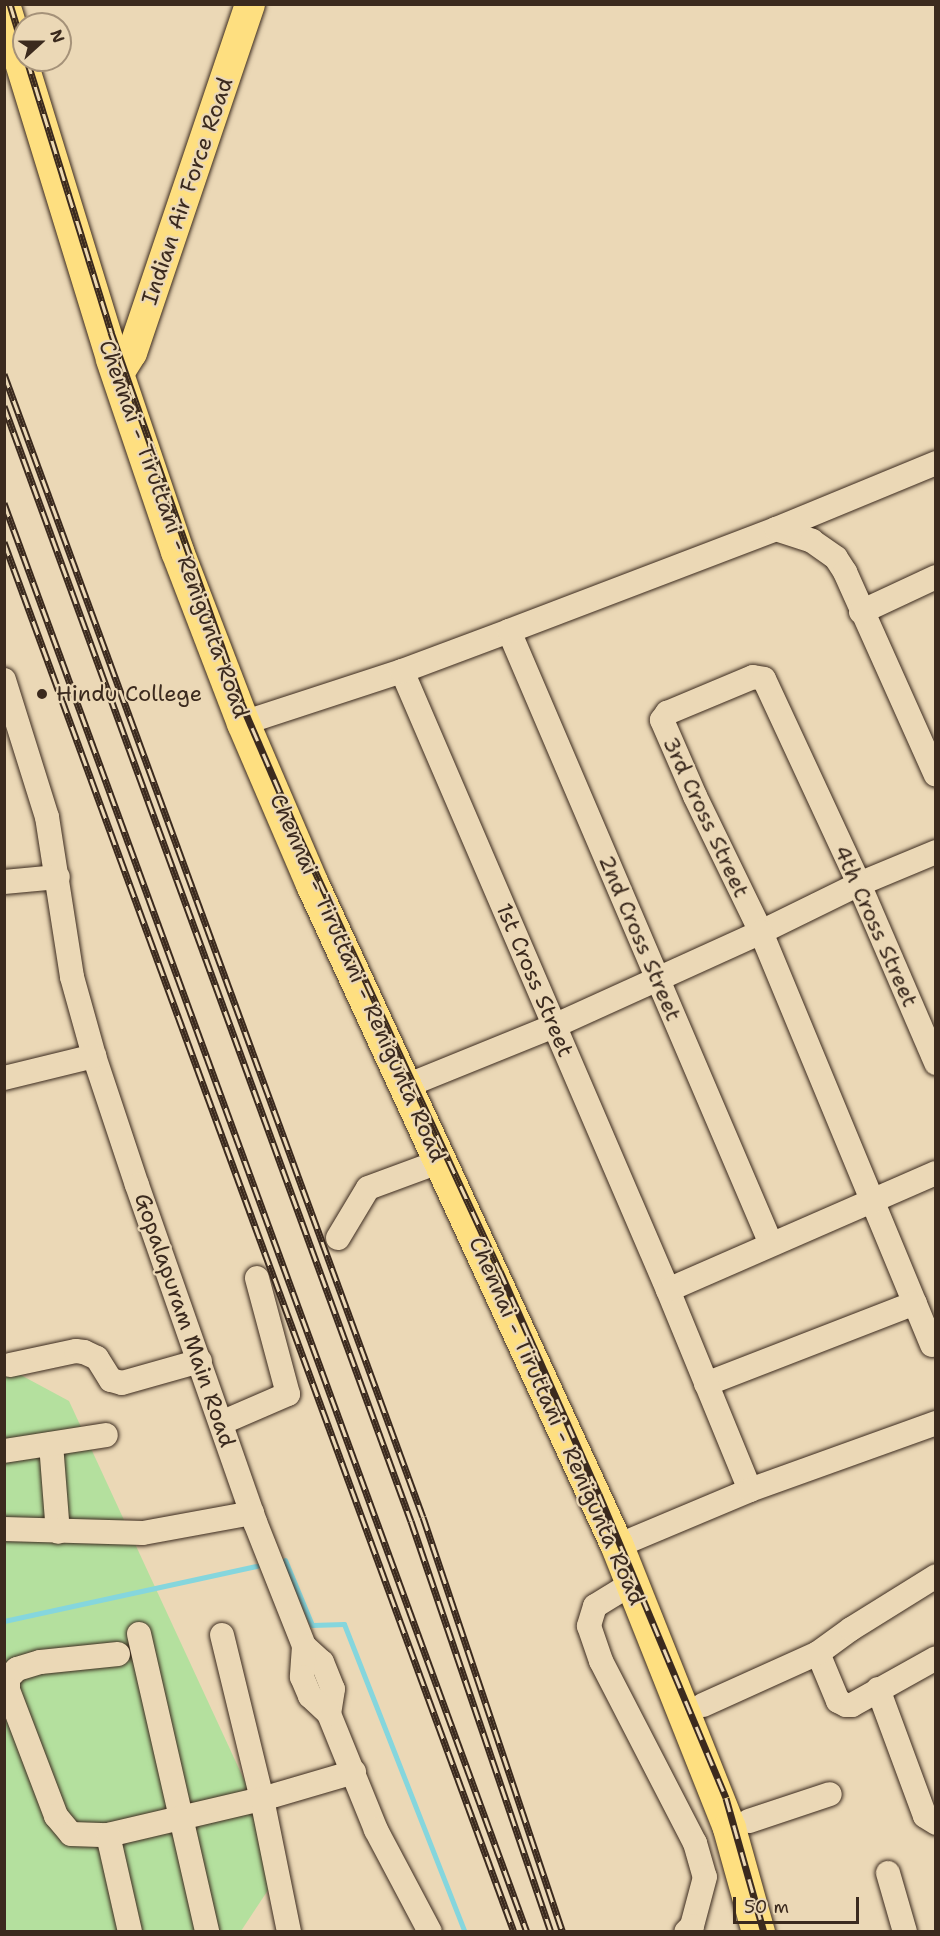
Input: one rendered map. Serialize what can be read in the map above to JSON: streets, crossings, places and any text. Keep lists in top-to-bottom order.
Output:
{
  "streets": {
    "highway": ["Chennai - Tiruttani - Renigunta Road"],
    "main road": ["Indian Air Force Road"],
    "street": [
      "3rd Cross Street",
      "4th Cross Street",
      "2nd Cross Street",
      "1st Cross Street",
      "Gopalapuram Main Road"
    ]
  },
  "crossings": [
    ["Indian Air Force Road", "Chennai - Tiruttani - Renigunta Road"],
    ["3rd Cross Street", "4th Cross Street"]
  ],
  "places": ["Hindu College"],
  "scale_bar": "50 m",
  "north": "right"
}
